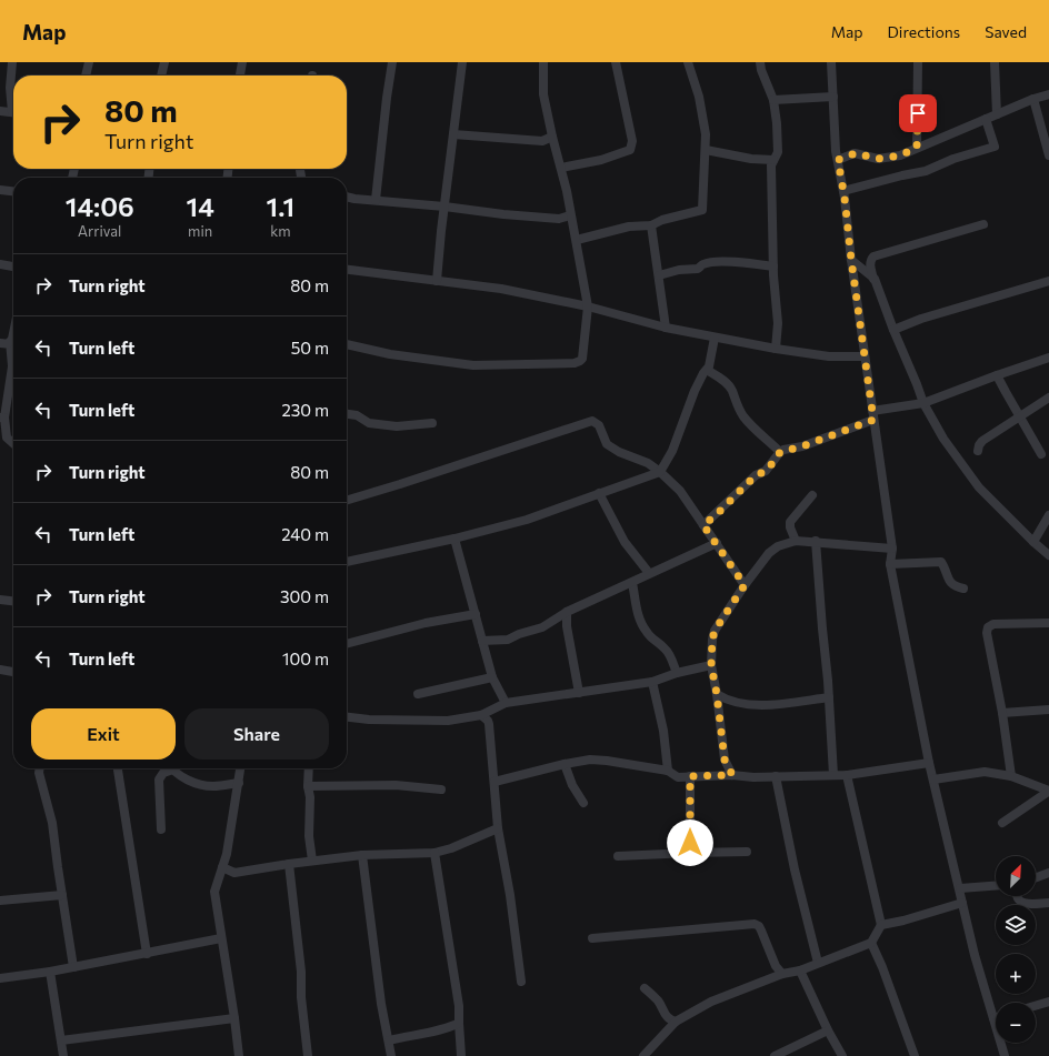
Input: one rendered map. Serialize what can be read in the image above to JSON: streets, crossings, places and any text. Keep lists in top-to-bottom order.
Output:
{
  "north": "top right",
  "page": {
    "header": "Map",
    "nav": ["Map", "Directions", "Saved"],
    "turn": ["80 m", "Turn right"],
    "eta": [
      "14:06",
      "Arrival",
      "14",
      "min",
      "1.1",
      "km"
    ],
    "list": [
      {
        "name": "Turn right",
        "value": "80 m"
      },
      {
        "name": "Turn left",
        "value": "50 m"
      },
      {
        "name": "Turn left",
        "value": "230 m"
      },
      {
        "name": "Turn right",
        "value": "80 m"
      },
      {
        "name": "Turn left",
        "value": "240 m"
      },
      {
        "name": "Turn right",
        "value": "300 m"
      },
      {
        "name": "Turn left",
        "value": "100 m"
      }
    ],
    "buttons": ["Exit", "Share"],
    "map_buttons": ["+", "−"]
  }
}
